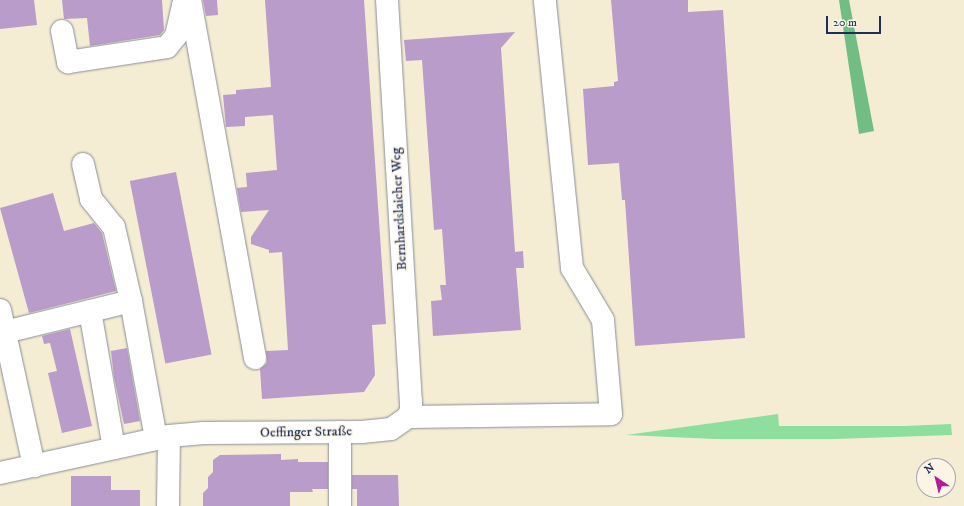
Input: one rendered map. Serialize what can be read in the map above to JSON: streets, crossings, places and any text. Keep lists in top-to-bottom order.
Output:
{
  "streets": {
    "street": ["Bernhardslaicher Weg", "Oeffinger Straße"]
  },
  "crossings": [
    ["Bernhardslaicher Weg", "Oeffinger Straße"]
  ],
  "scale_bar": "20 m",
  "north": "top left"
}
